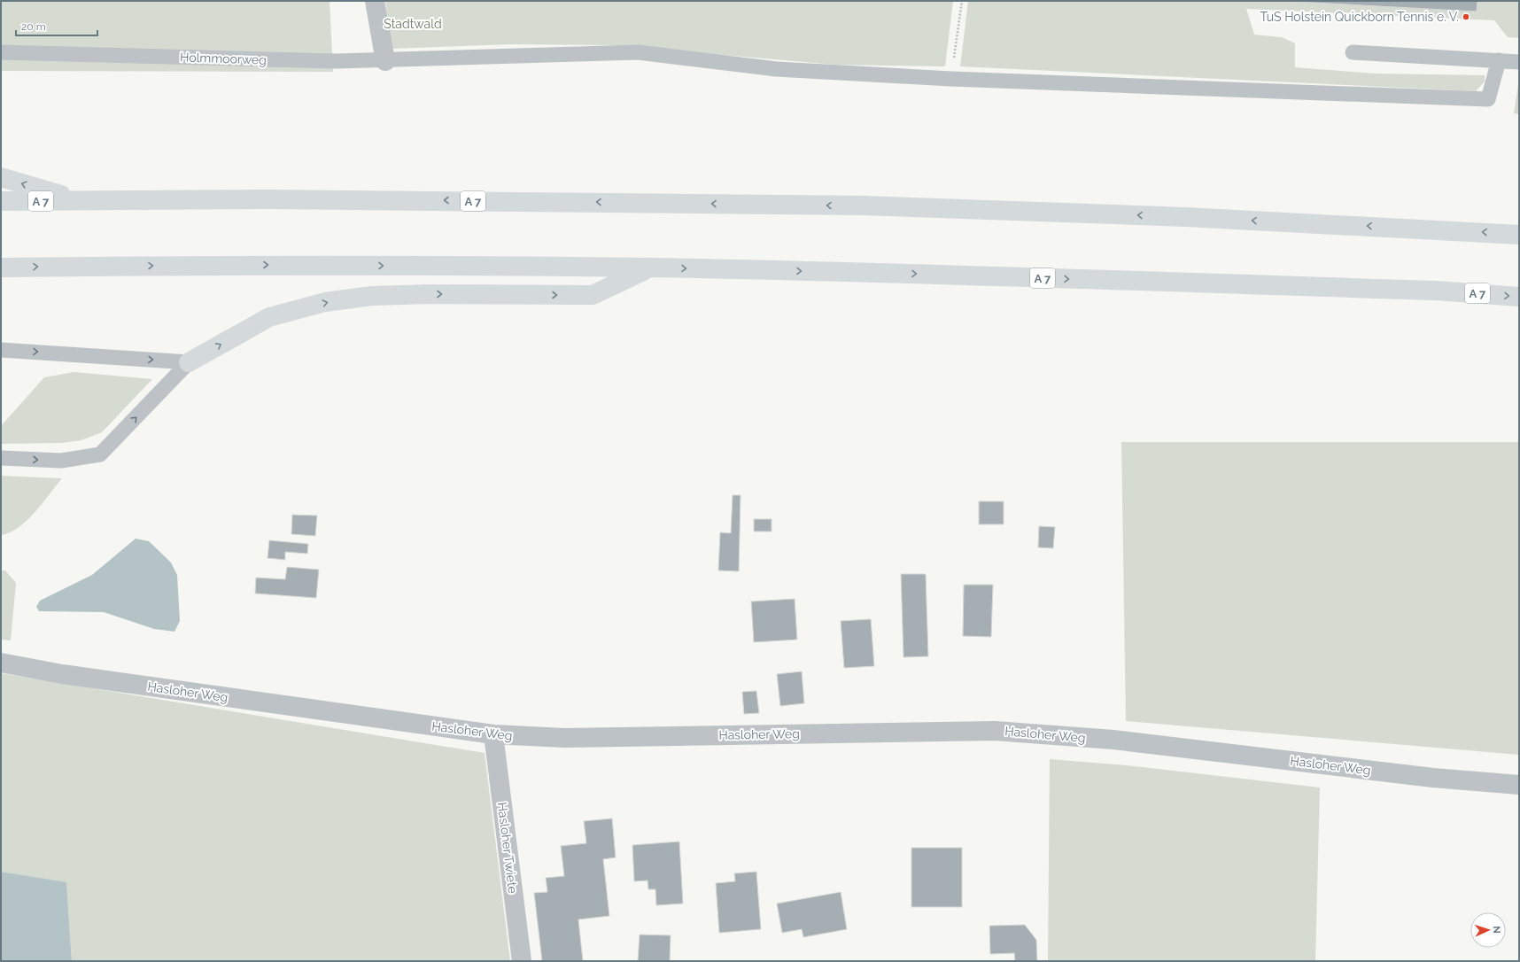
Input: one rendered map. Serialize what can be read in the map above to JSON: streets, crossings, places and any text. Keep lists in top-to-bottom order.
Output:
{
  "streets": {
    "highway": ["A 7"],
    "street": ["Hasloher Weg", "Hasloher Twiete"],
    "lane": ["Holmmoorweg"]
  },
  "crossings": [
    ["Hasloher Weg", "Hasloher Twiete"]
  ],
  "parks": ["Stadtwald"],
  "places": ["TuS Holstein Quickborn Tennis e. V."],
  "scale_bar": "20 m",
  "north": "right"
}
